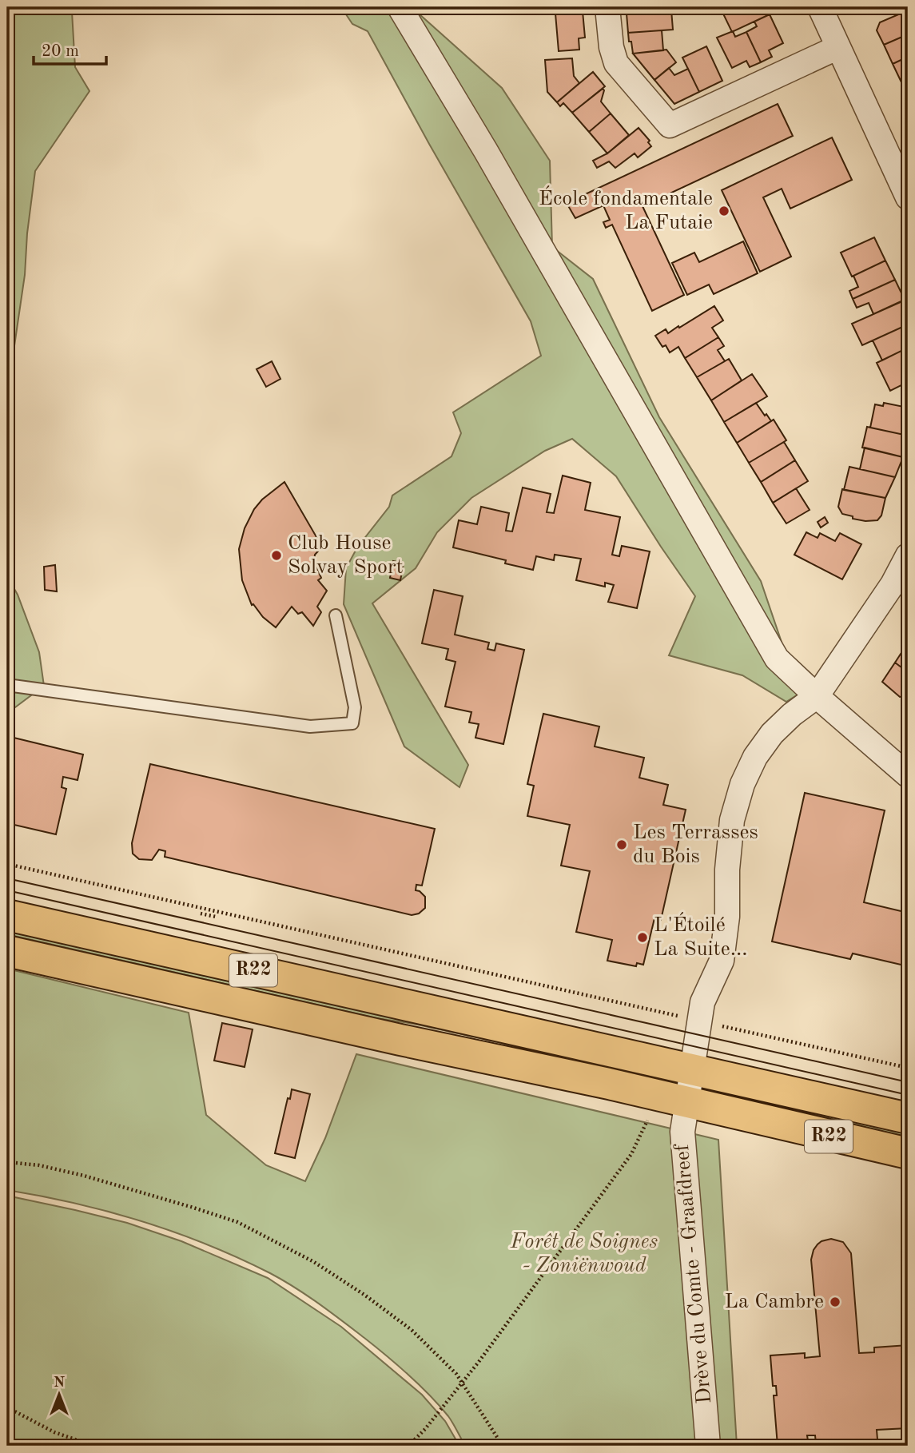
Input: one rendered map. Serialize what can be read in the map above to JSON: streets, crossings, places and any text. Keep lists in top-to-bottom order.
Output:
{
  "streets": {
    "main road": ["R22"],
    "street": ["Drève du Comte - Graafdreef"]
  },
  "crossings": [
    ["R22", "Drève du Comte - Graafdreef"]
  ],
  "parks": ["Forêt de Soignes - Zoniënwoud"],
  "places": [
    "École fondamentale La Futaie",
    "Club House Solvay Sport",
    "Les Terrasses du Bois",
    "L'Étoilé La Suite...",
    "La Cambre"
  ],
  "scale_bar": "20 m",
  "north": "top"
}
